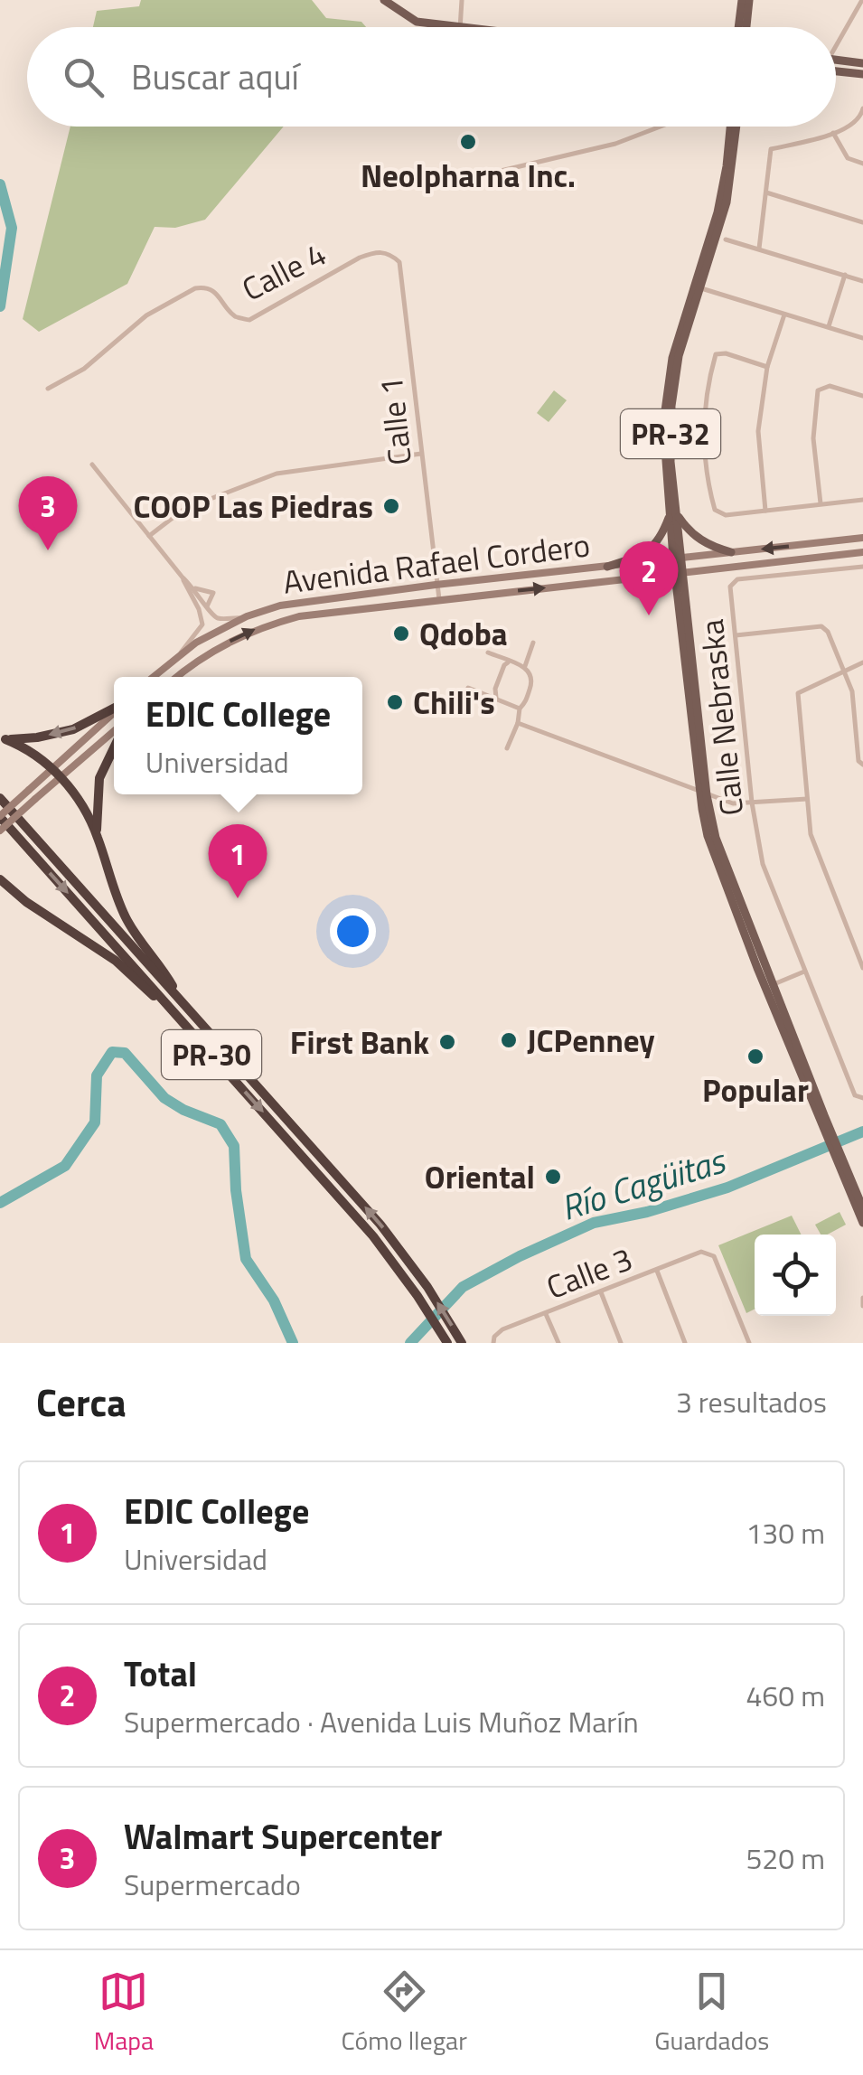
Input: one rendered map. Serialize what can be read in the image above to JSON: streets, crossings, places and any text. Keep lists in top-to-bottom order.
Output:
{
  "streets": {
    "highway": ["PR-30"],
    "main road": ["PR-32", "Avenida Rafael Cordero"],
    "street": [
      "Calle 4",
      "Calle 1",
      "Calle Nebraska",
      "Calle 3"
    ]
  },
  "crossings": [
    ["Calle 4", "Calle 1"],
    ["Calle 1", "Avenida Rafael Cordero"],
    ["PR-32", "Avenida Rafael Cordero"]
  ],
  "water": ["Río Cagüitas"],
  "places": [
    "Neolpharna Inc.",
    "COOP Las Piedras",
    "Qdoba",
    "Chili's",
    "JCPenney",
    "First Bank",
    "Popular",
    "Oriental"
  ],
  "page": {
    "search": "Buscar aquí",
    "pins": ["3", "2", "1"],
    "popup": ["EDIC College", "Universidad"],
    "heading": ["Cerca", "3 resultados"],
    "list": [
      {
        "mark": "1",
        "name": "EDIC College",
        "note": "Universidad",
        "value": "130 m"
      },
      {
        "mark": "2",
        "name": "Total",
        "note": "Supermercado · Avenida Luis Muñoz Marín",
        "value": "460 m"
      },
      {
        "mark": "3",
        "name": "Walmart Supercenter",
        "note": "Supermercado",
        "value": "520 m"
      }
    ],
    "nav": ["Mapa", "Cómo llegar", "Guardados"]
  }
}
